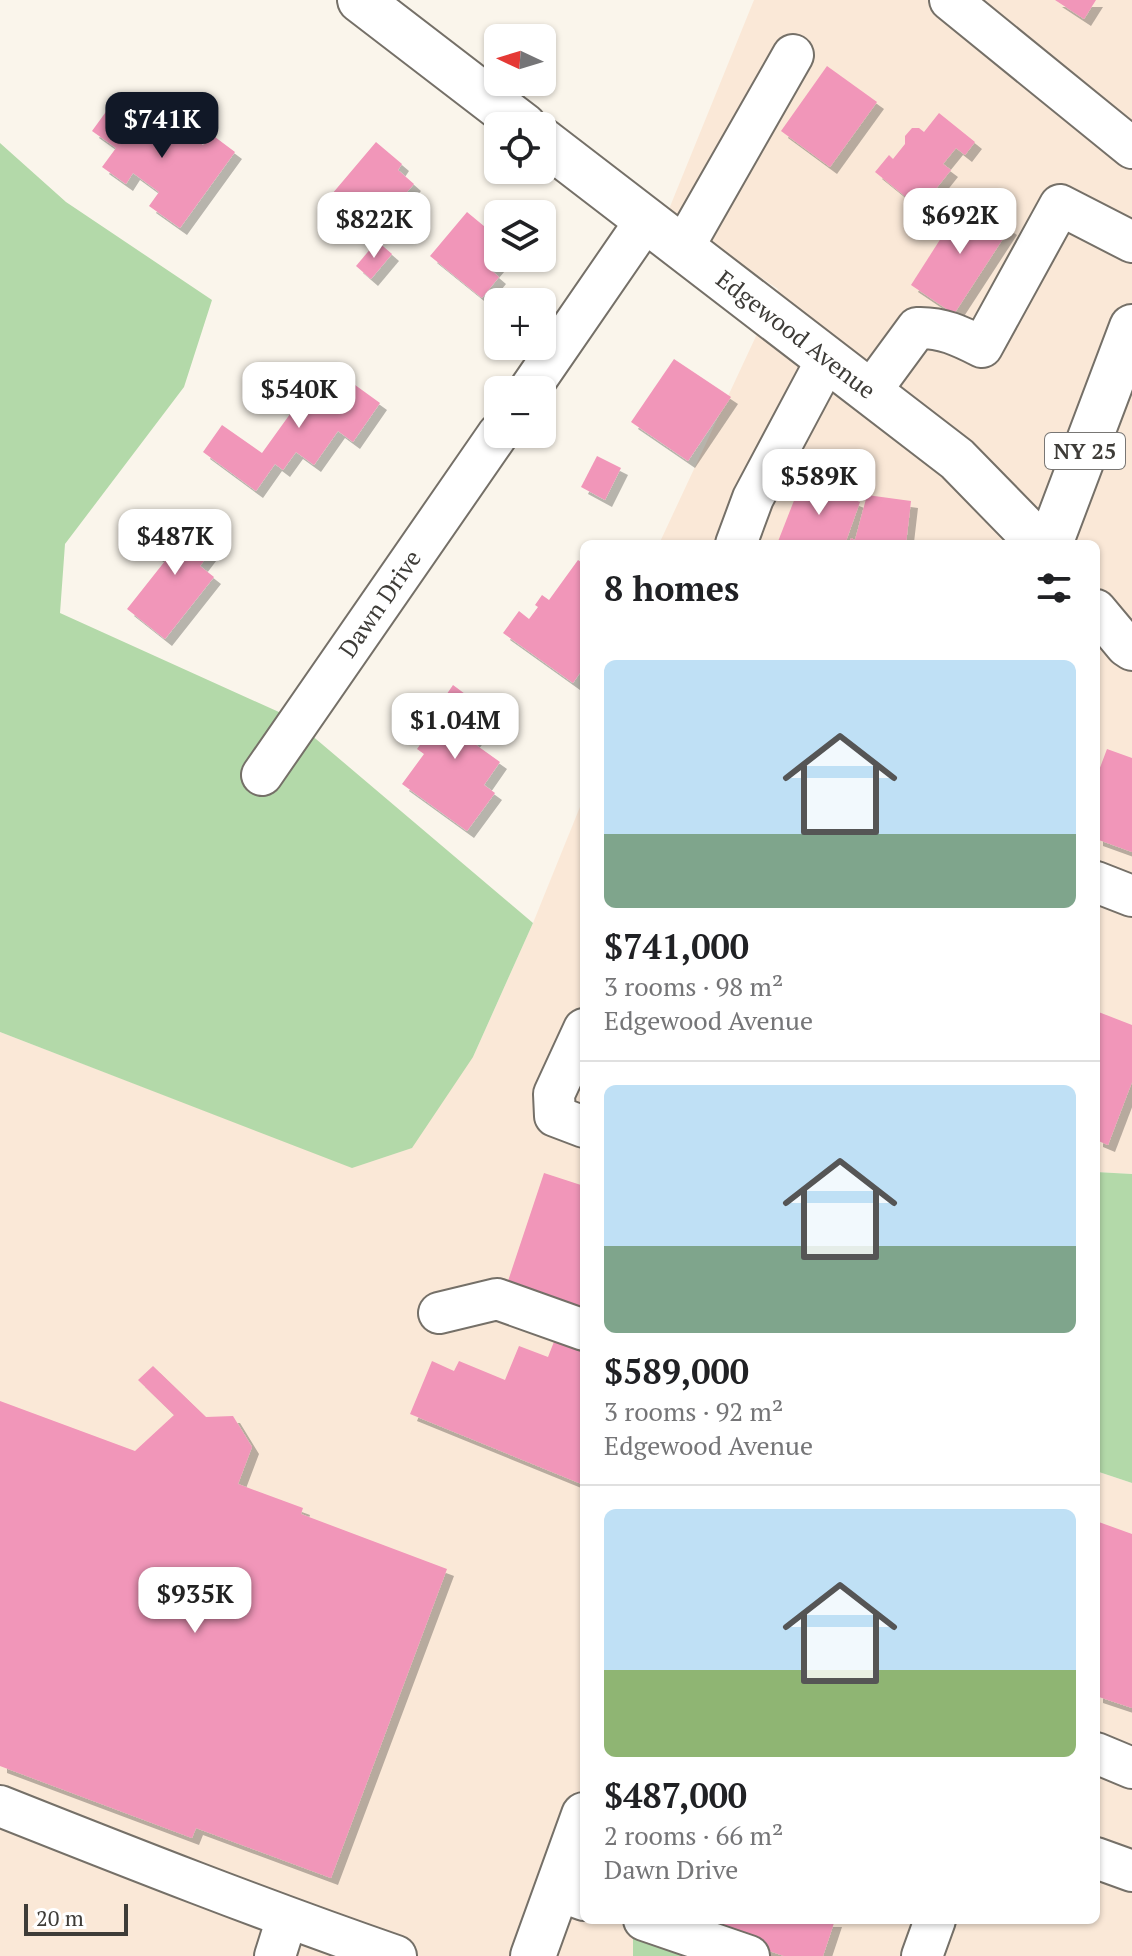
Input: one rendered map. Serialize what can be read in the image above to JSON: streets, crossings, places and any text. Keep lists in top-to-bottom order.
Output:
{
  "streets": {
    "main road": ["Edgewood Avenue", "NY 25"],
    "street": ["Dawn Drive"]
  },
  "scale_bar": "20 m",
  "north": "left",
  "page": {
    "map_buttons": ["+", "−"],
    "price": [
      "$741K",
      "$692K",
      "$822K",
      "$540K",
      "$589K",
      "$487K",
      "$1.04M",
      "$935K"
    ],
    "heading": "8 homes",
    "list": [
      {
        "name": "$741,000",
        "note": "3 rooms · 98 m² · Edgewood Avenue"
      },
      {
        "name": "$589,000",
        "note": "3 rooms · 92 m² · Edgewood Avenue"
      },
      {
        "name": "$487,000",
        "note": "2 rooms · 66 m² · Dawn Drive"
      }
    ],
    "scale": "20 m"
  }
}
